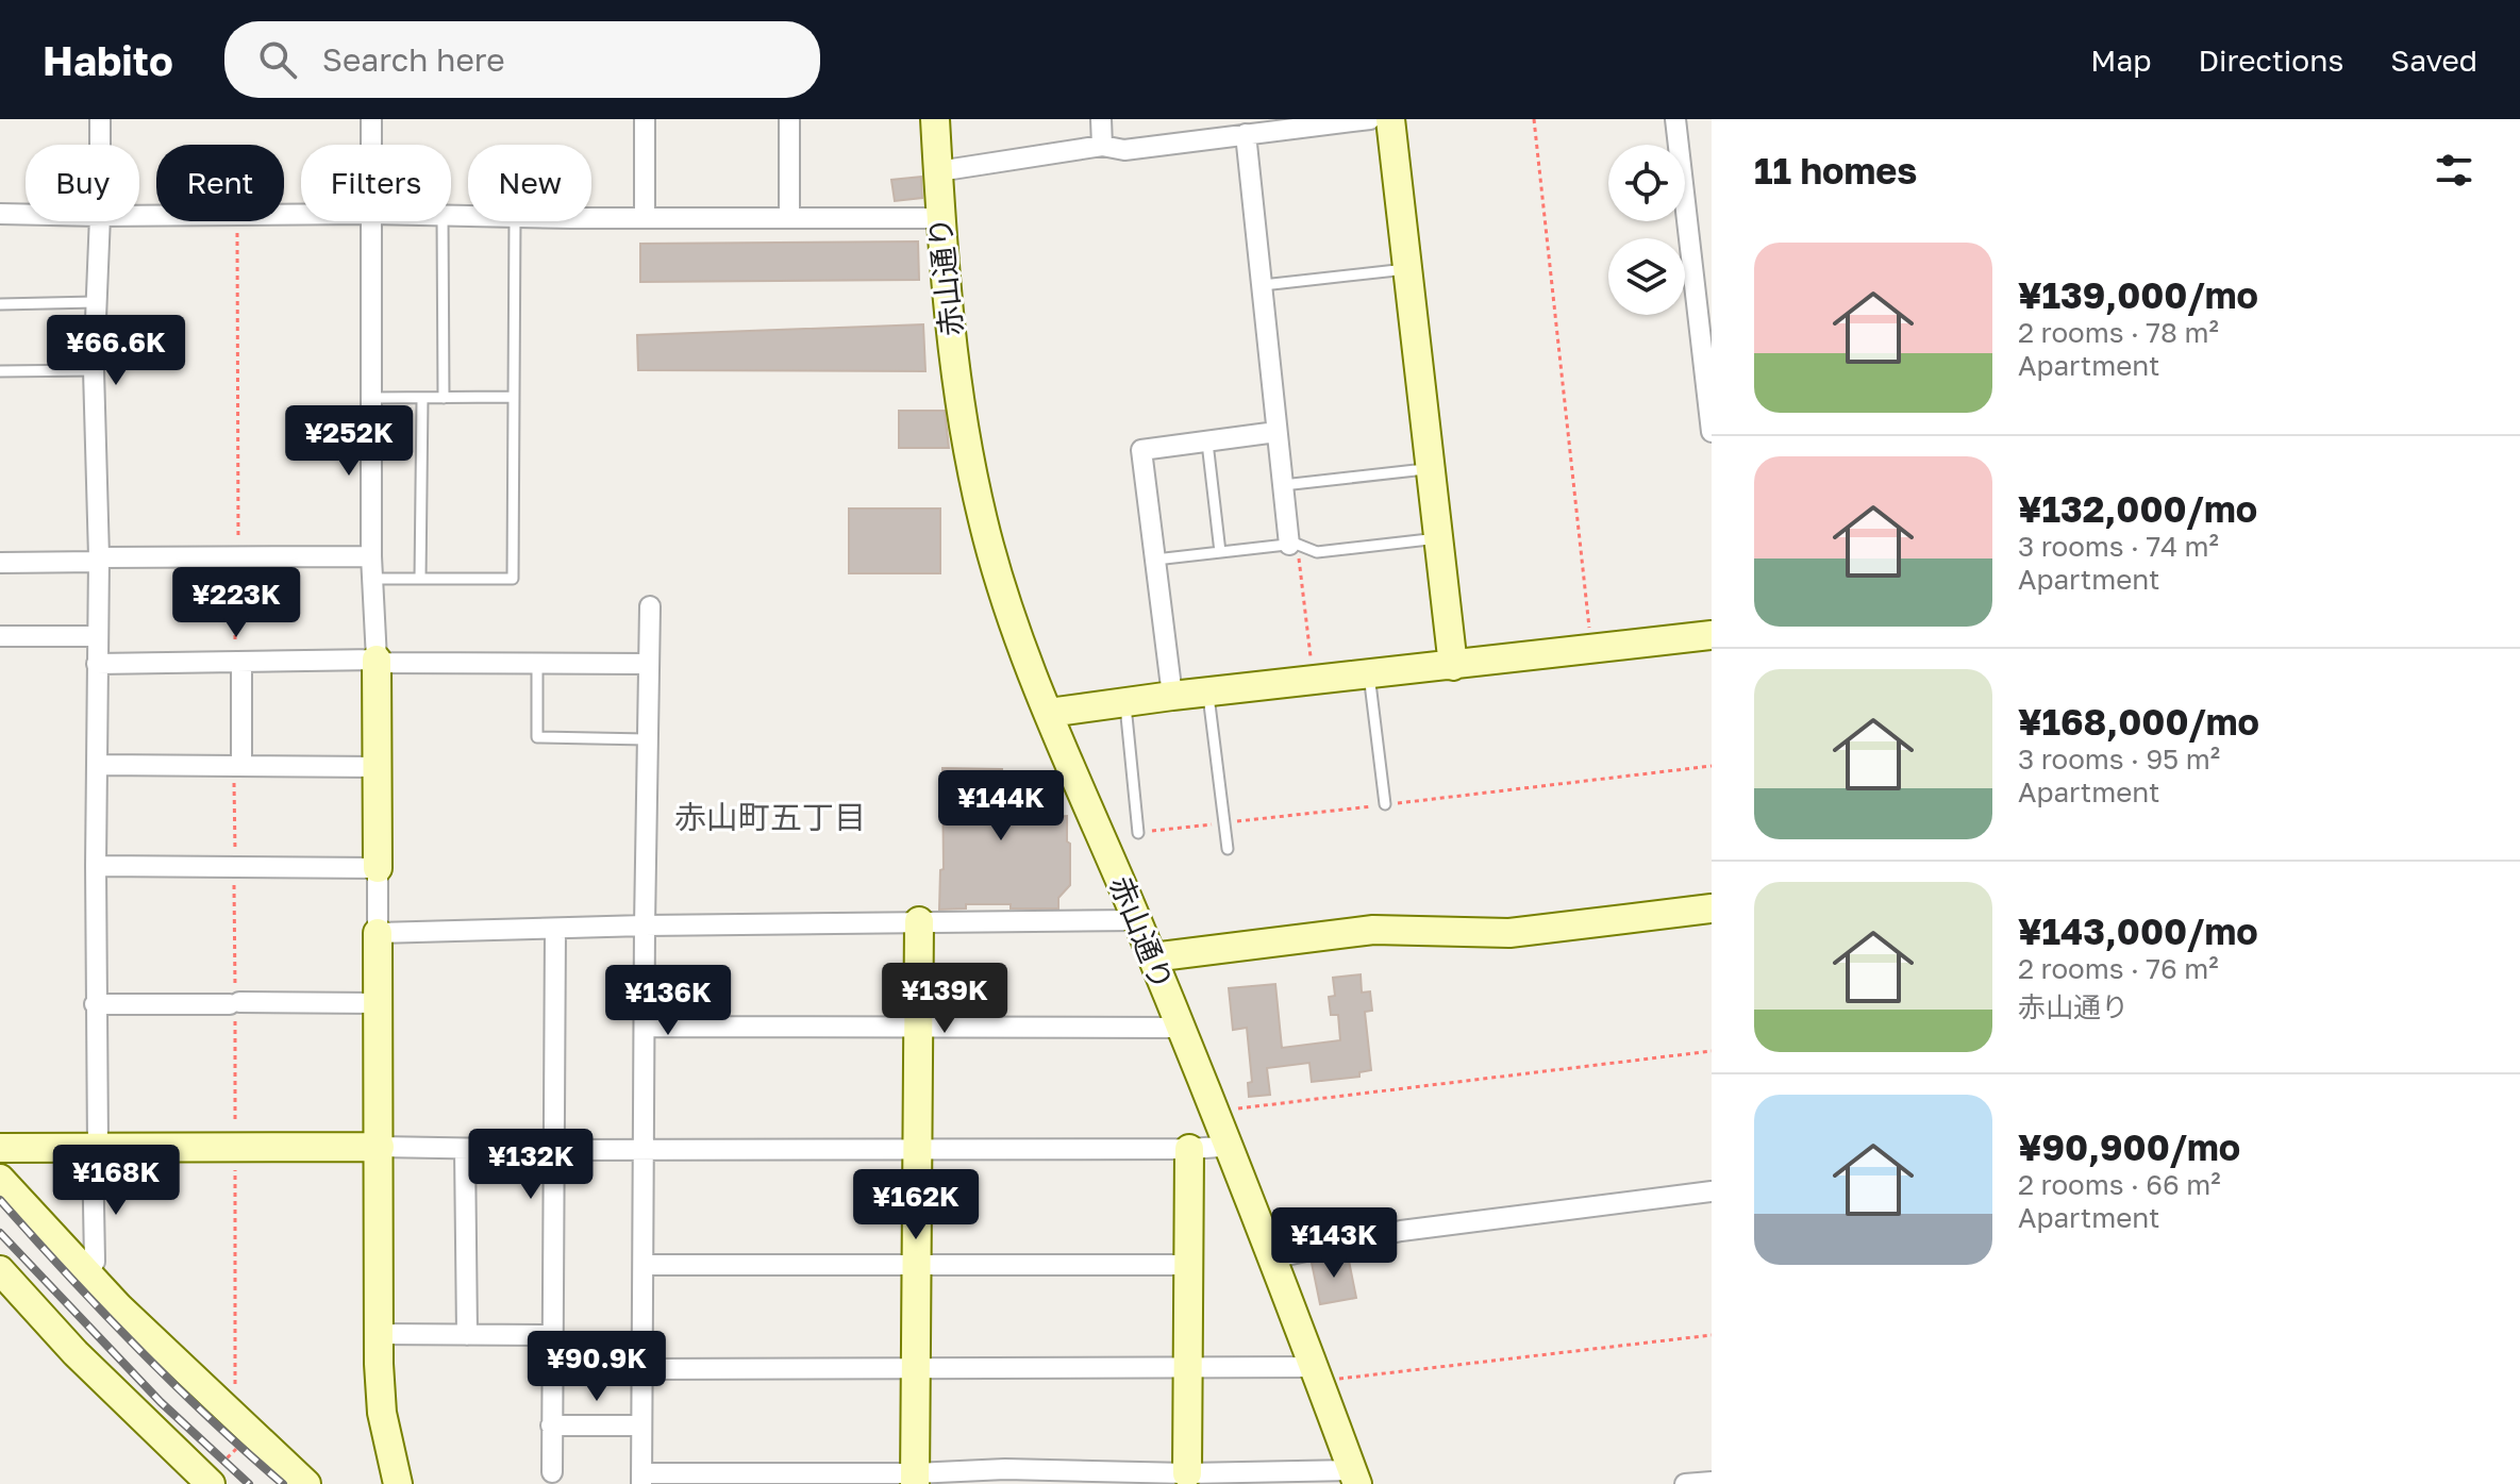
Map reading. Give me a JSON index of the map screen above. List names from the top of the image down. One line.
{"streets":{"street":["赤山通り"]},"districts":["赤山町五丁目"],"page":{"header":"Habito","search":"Search here","nav":["Map","Directions","Saved"],"heading":"11 homes","chip":["Buy","Rent","Filters","New"],"list":[{"name":"¥139,000/mo","note":"2 rooms · 78 m² · Apartment"},{"name":"¥132,000/mo","note":"3 rooms · 74 m² · Apartment"},{"name":"¥168,000/mo","note":"3 rooms · 95 m² · Apartment"},{"name":"¥143,000/mo","note":"2 rooms · 76 m² · 赤山通り"},{"name":"¥90,900/mo","note":"2 rooms · 66 m² · Apartment"}],"price":["¥66.6K","¥252K","¥223K","¥144K","¥139K","¥136K","¥132K","¥168K","¥162K","¥143K","¥90.9K"]}}
